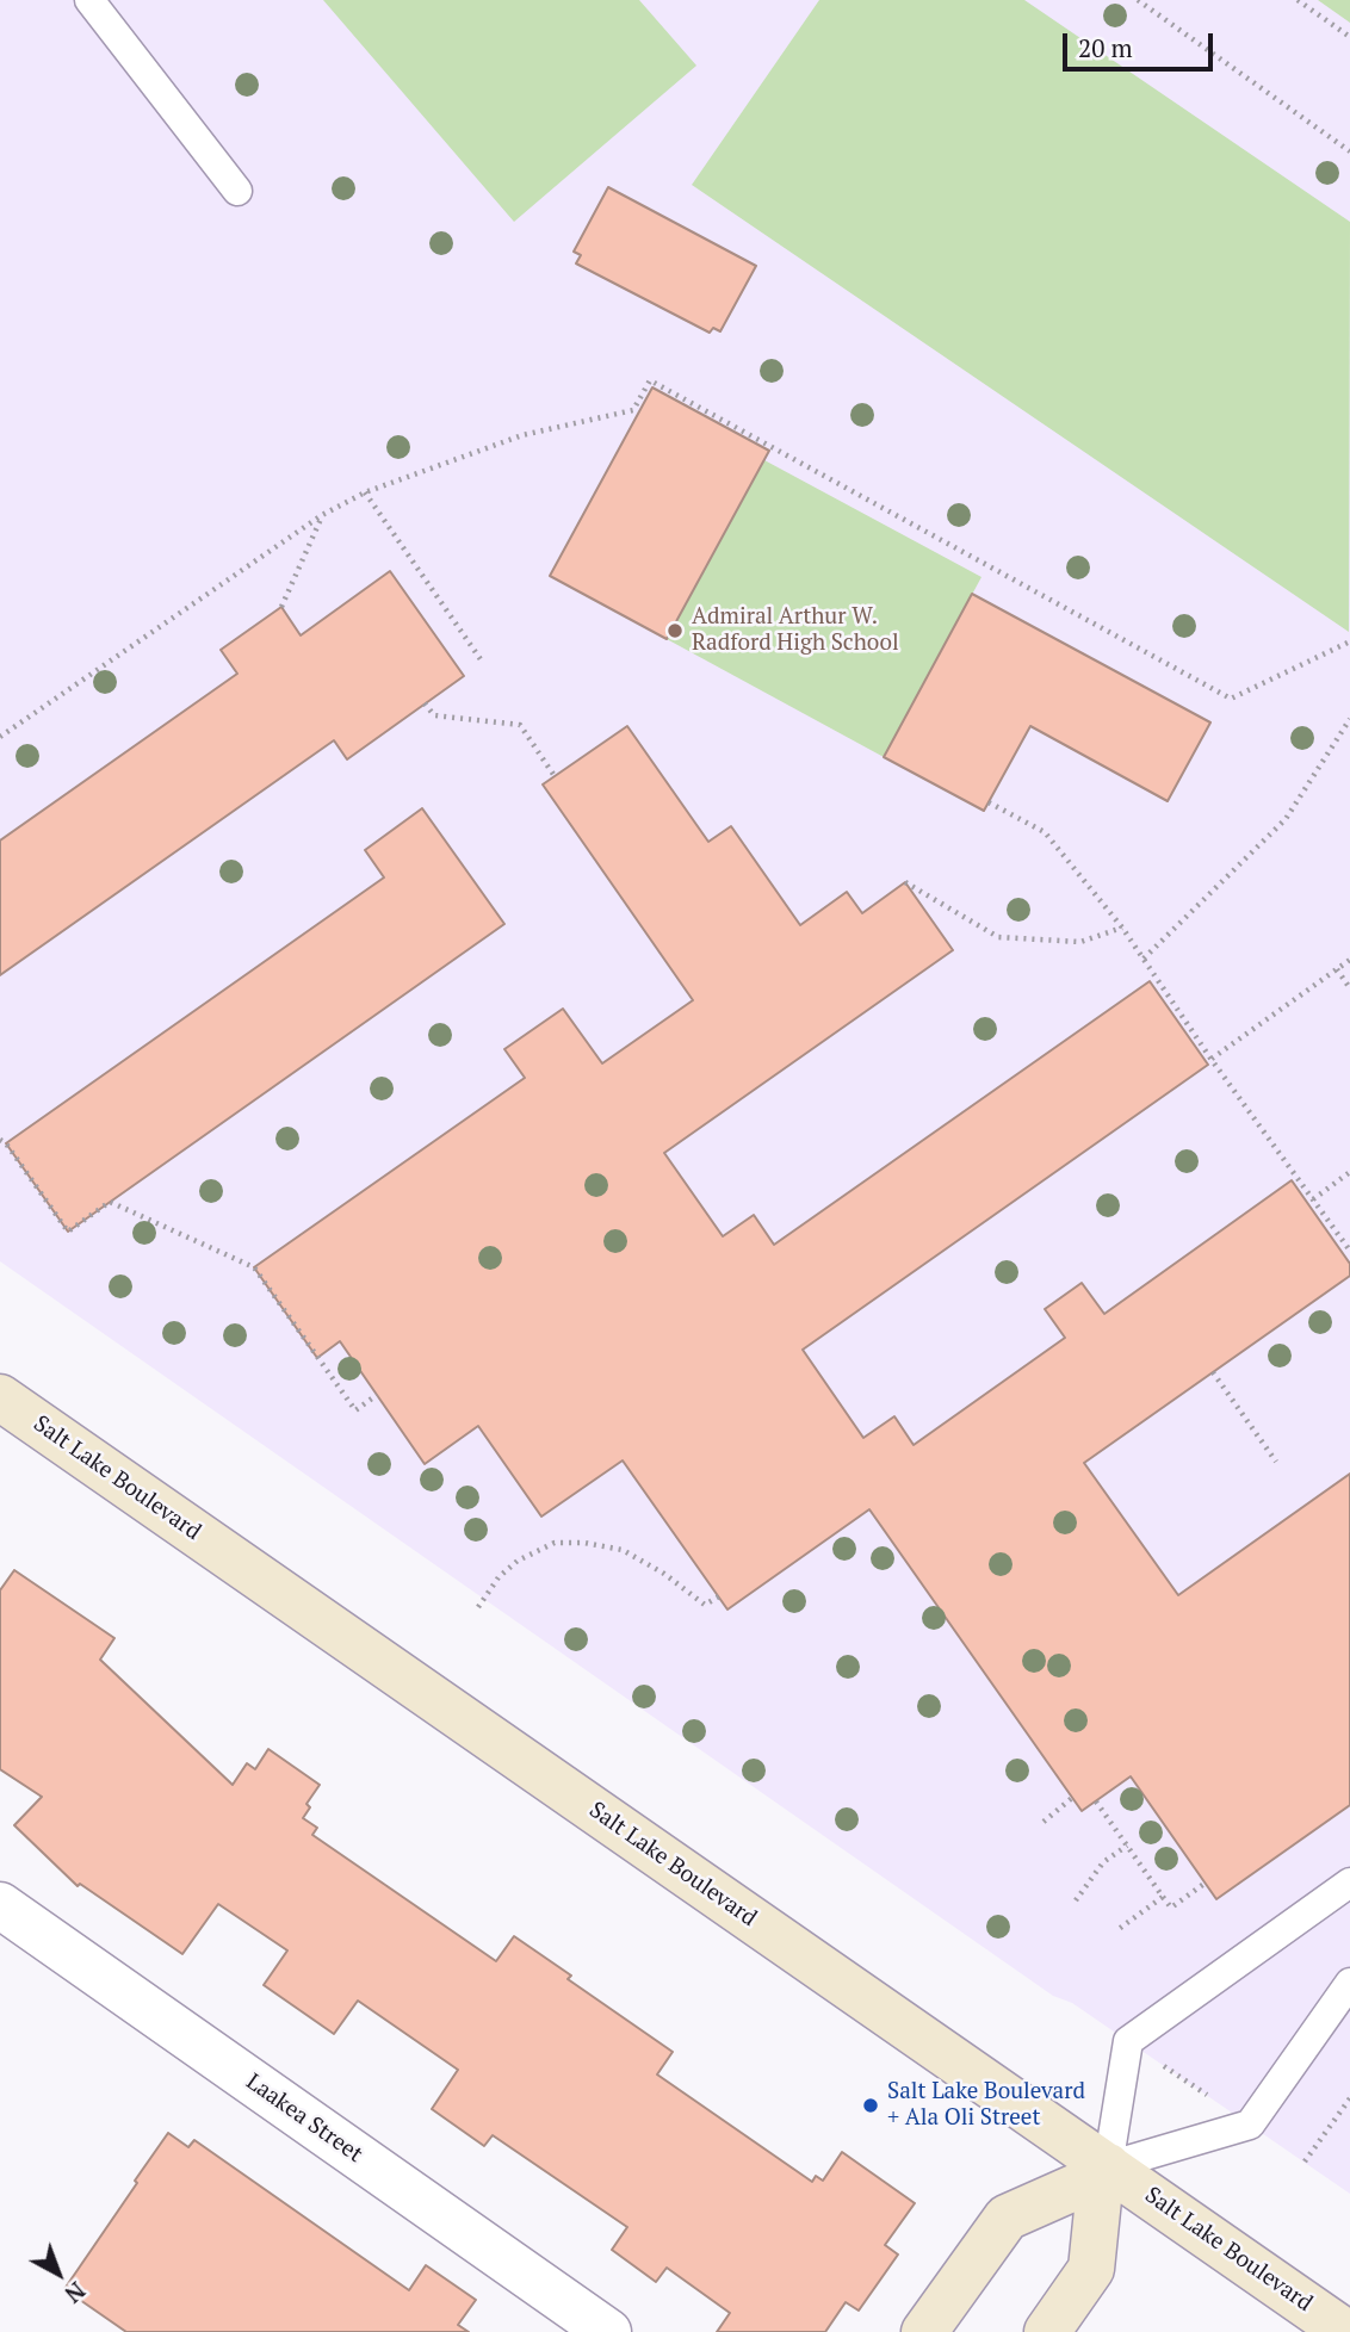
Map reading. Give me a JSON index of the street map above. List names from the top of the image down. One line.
{"streets":{"main road":["Salt Lake Boulevard"],"street":["Laakea Street"]},"places":["Admiral Arthur W. Radford High School","Salt Lake Boulevard + Ala Oli Street"],"scale_bar":"20 m","north":"bottom right"}
